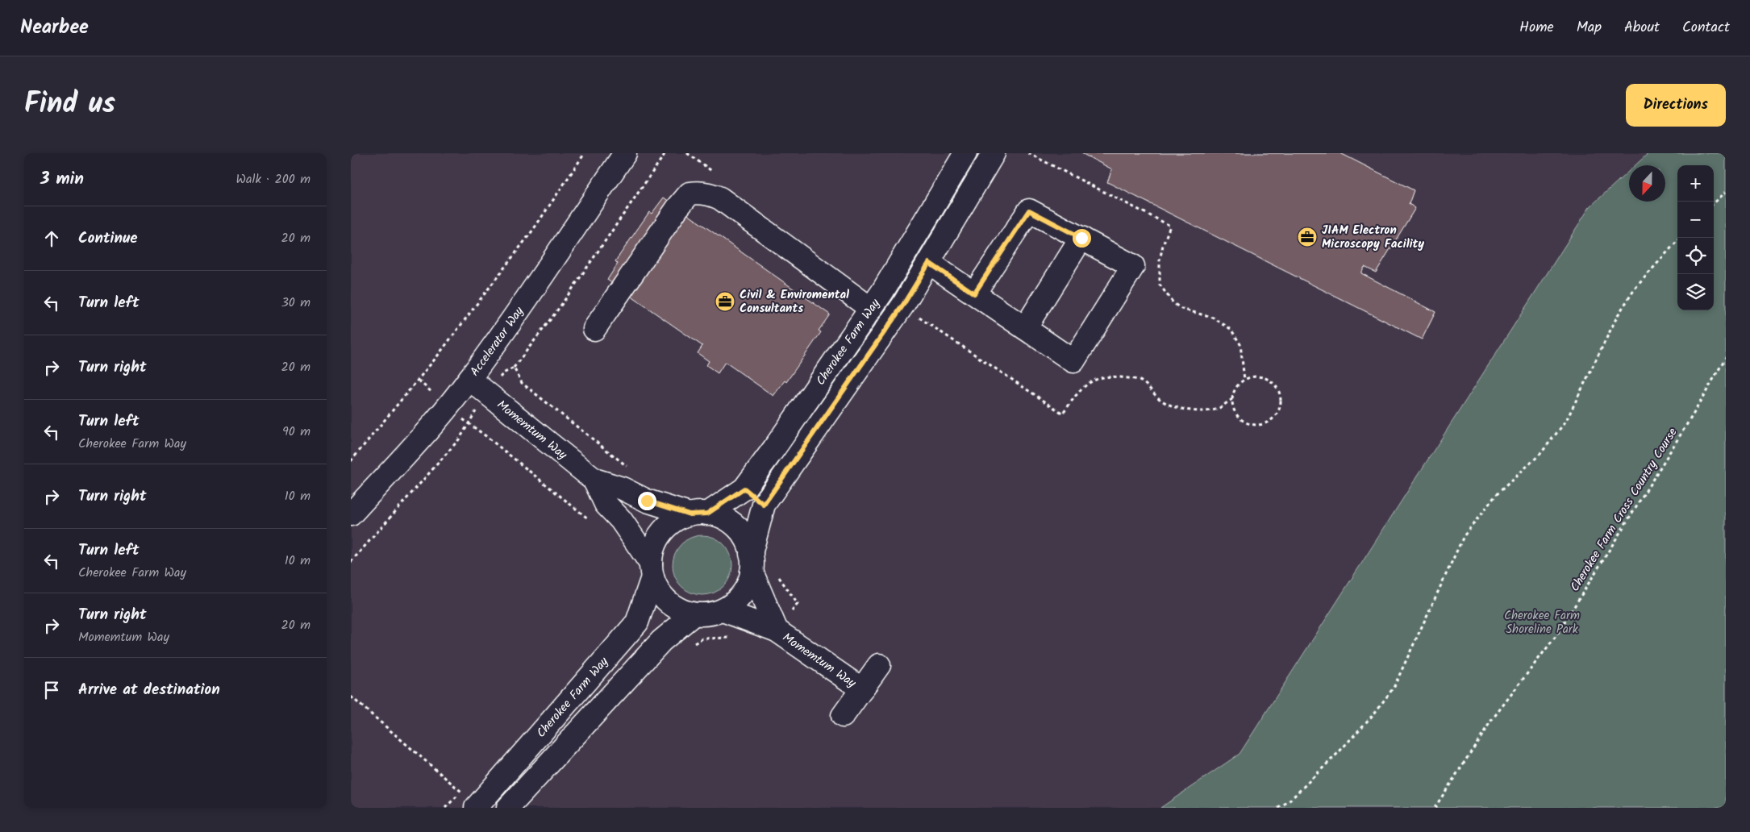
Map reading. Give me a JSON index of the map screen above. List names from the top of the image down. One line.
{"streets":{"street":["Accelerator Way","Cherokee Farm Way","Momemtum Way"],"path":["Cherokee Farm Cross Country Course"]},"crossings":[["Accelerator Way","Momemtum Way"],["Cherokee Farm Way","Momemtum Way"]],"parks":["Cherokee Farm Shoreline Park"],"places":{"office":["JIAM Electron Microscopy Facility","Civil & Enviromental Consultants"]},"north":"bottom","page":{"header":"Nearbee","nav":["Home","Map","About","Contact"],"title":"Find us","buttons":"Directions","heading":["3 min","Walk · 200 m"],"map_buttons":["+","−"],"list":[["Continue","20 m"],["Turn left","30 m"],["Turn right","20 m"],["Turn left","Cherokee Farm Way","90 m"],["Turn right","10 m"],["Turn left","Cherokee Farm Way","10 m"],["Turn right","Momemtum Way","20 m"],"Arrive at destination"]}}
